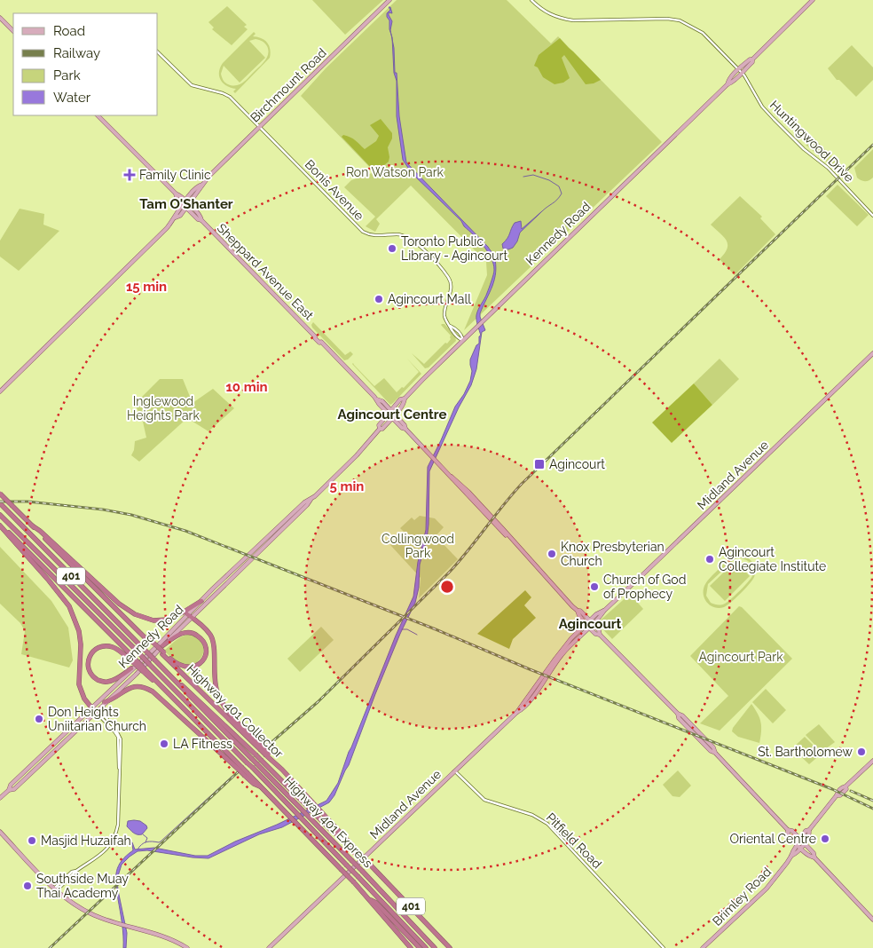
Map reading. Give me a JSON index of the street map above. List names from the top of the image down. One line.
{"streets":{"highway":["401","Highway 401 Collector","Highway 401 Express"],"main road":["Birchmount Road","Kennedy Road","Sheppard Avenue East","Midland Avenue","Brimley Road"],"street":["Huntingwood Drive","Bonis Avenue","Pitfield Road"]},"crossings":[["Birchmount Road","Bonis Avenue"],["Birchmount Road","Sheppard Avenue East"],["Huntingwood Drive","Kennedy Road"],["Bonis Avenue","Kennedy Road"],["Kennedy Road","Sheppard Avenue East"],["Sheppard Avenue East","Midland Avenue"],["Sheppard Avenue East","Brimley Road"],["Midland Avenue","Pitfield Road"]],"districts":["Tam O'Shanter","Agincourt Centre","Agincourt"],"parks":["Ron Watson Park","Inglewood Heights Park","Collingwood Park","Agincourt Park"],"places":{"health":["Family Clinic"],"other":["Toronto Public Library - Agincourt","Agincourt Mall","Knox Presbyterian Church","Agincourt Collegiate Institute","Church of God of Prophecy","Don Heights Uniitarian Church","LA Fitness","St. Bartholomew","Oriental Centre","Masjid Huzaifah","Southside Muay Thai Academy"],"transit":["Agincourt"]},"legend":["Road","Railway","Park","Water"],"rings":["15 min","10 min","5 min"]}
